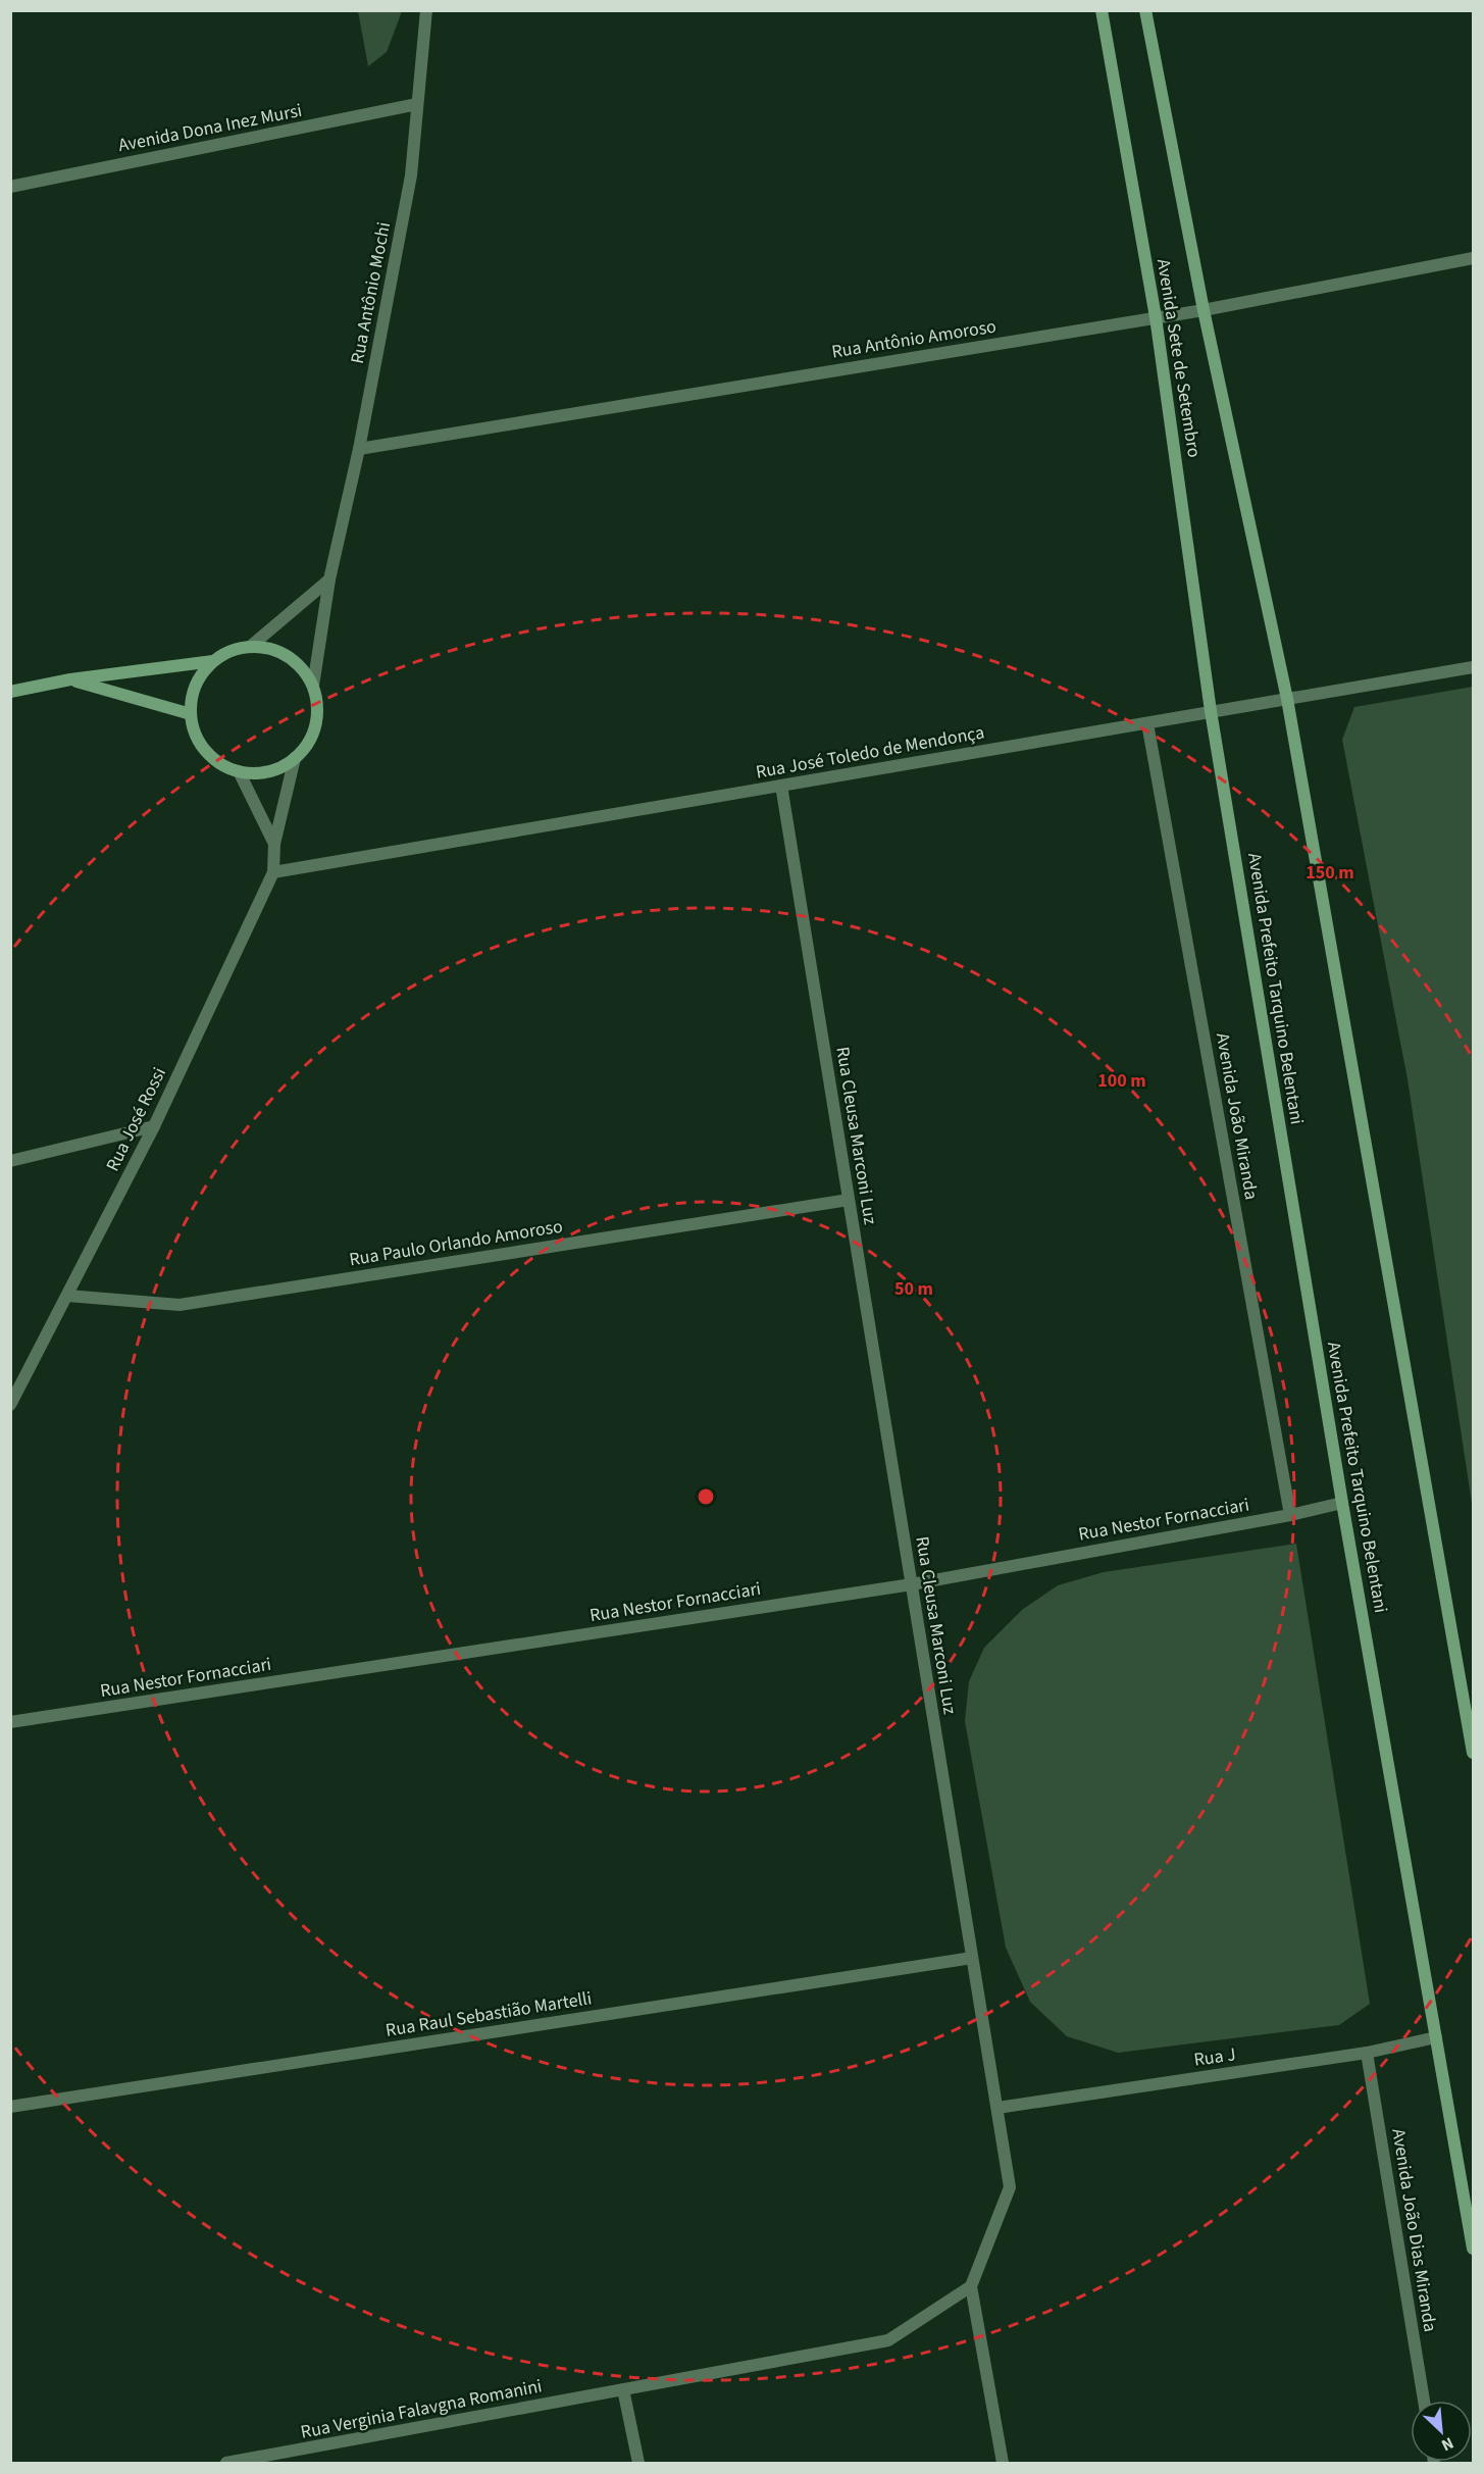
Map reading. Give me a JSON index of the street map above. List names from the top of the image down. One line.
{"streets":{"main road":["Avenida Sete de Setembro","Avenida Prefeito Tarquino Belentani"],"street":["Avenida Dona Inez Mursi","Rua Antônio Mochi","Rua Antônio Amoroso","Rua José Toledo de Mendonça","Avenida João Miranda","Rua José Rossi","Rua Cleusa Marconi Luz","Rua Paulo Orlando Amoroso","Rua Nestor Fornacciari","Rua Raul Sebastião Martelli","Rua J","Avenida João Dias Miranda","Rua Verginia Falavgna Romanini"]},"crossings":[["Avenida Dona Inez Mursi","Rua Antônio Mochi"],["Rua Antônio Mochi","Rua Antônio Amoroso"],["Rua Antônio Mochi","Rua José Rossi"],["Rua Antônio Amoroso","Avenida Sete de Setembro"],["Avenida Sete de Setembro","Rua José Toledo de Mendonça"],["Avenida Sete de Setembro","Avenida Prefeito Tarquino Belentani"],["Rua José Toledo de Mendonça","Avenida Prefeito Tarquino Belentani"],["Rua José Toledo de Mendonça","Avenida João Miranda"],["Rua José Toledo de Mendonça","Rua José Rossi"],["Rua José Toledo de Mendonça","Rua Cleusa Marconi Luz"],["Avenida Prefeito Tarquino Belentani","Rua Nestor Fornacciari"],["Avenida Prefeito Tarquino Belentani","Rua J"],["Avenida João Miranda","Rua Nestor Fornacciari"],["Rua José Rossi","Rua Paulo Orlando Amoroso"],["Rua Cleusa Marconi Luz","Rua Paulo Orlando Amoroso"],["Rua Cleusa Marconi Luz","Rua Nestor Fornacciari"],["Rua Cleusa Marconi Luz","Rua Raul Sebastião Martelli"],["Rua Cleusa Marconi Luz","Rua J"],["Rua Cleusa Marconi Luz","Rua Verginia Falavgna Romanini"],["Rua J","Avenida João Dias Miranda"]],"north":"bottom right","rings":["150 m","100 m","50 m"]}
